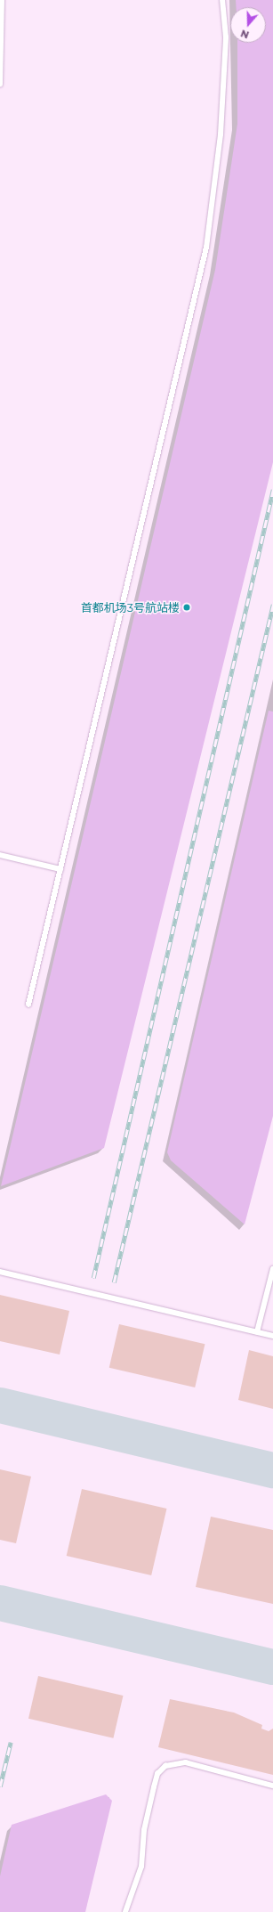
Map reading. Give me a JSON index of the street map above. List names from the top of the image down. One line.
{"places":["首都机场3号航站楼"],"north":"bottom"}
